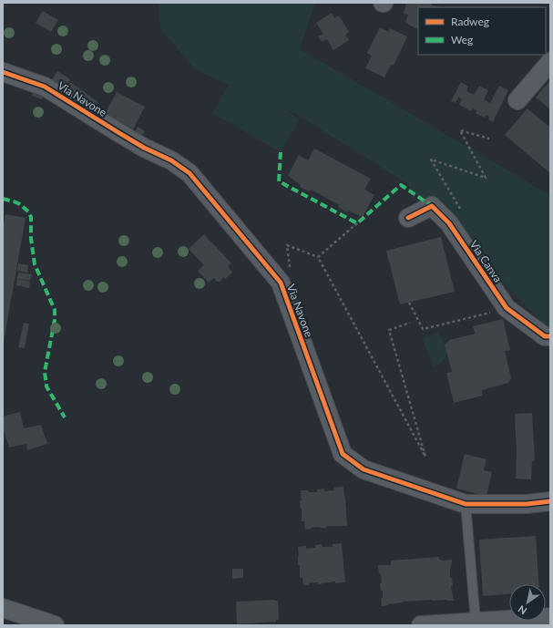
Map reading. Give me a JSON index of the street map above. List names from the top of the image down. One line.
{"streets":{"street":["Via Navone","Via Canva"]},"legend":["Radweg","Weg"],"north":"bottom left"}
